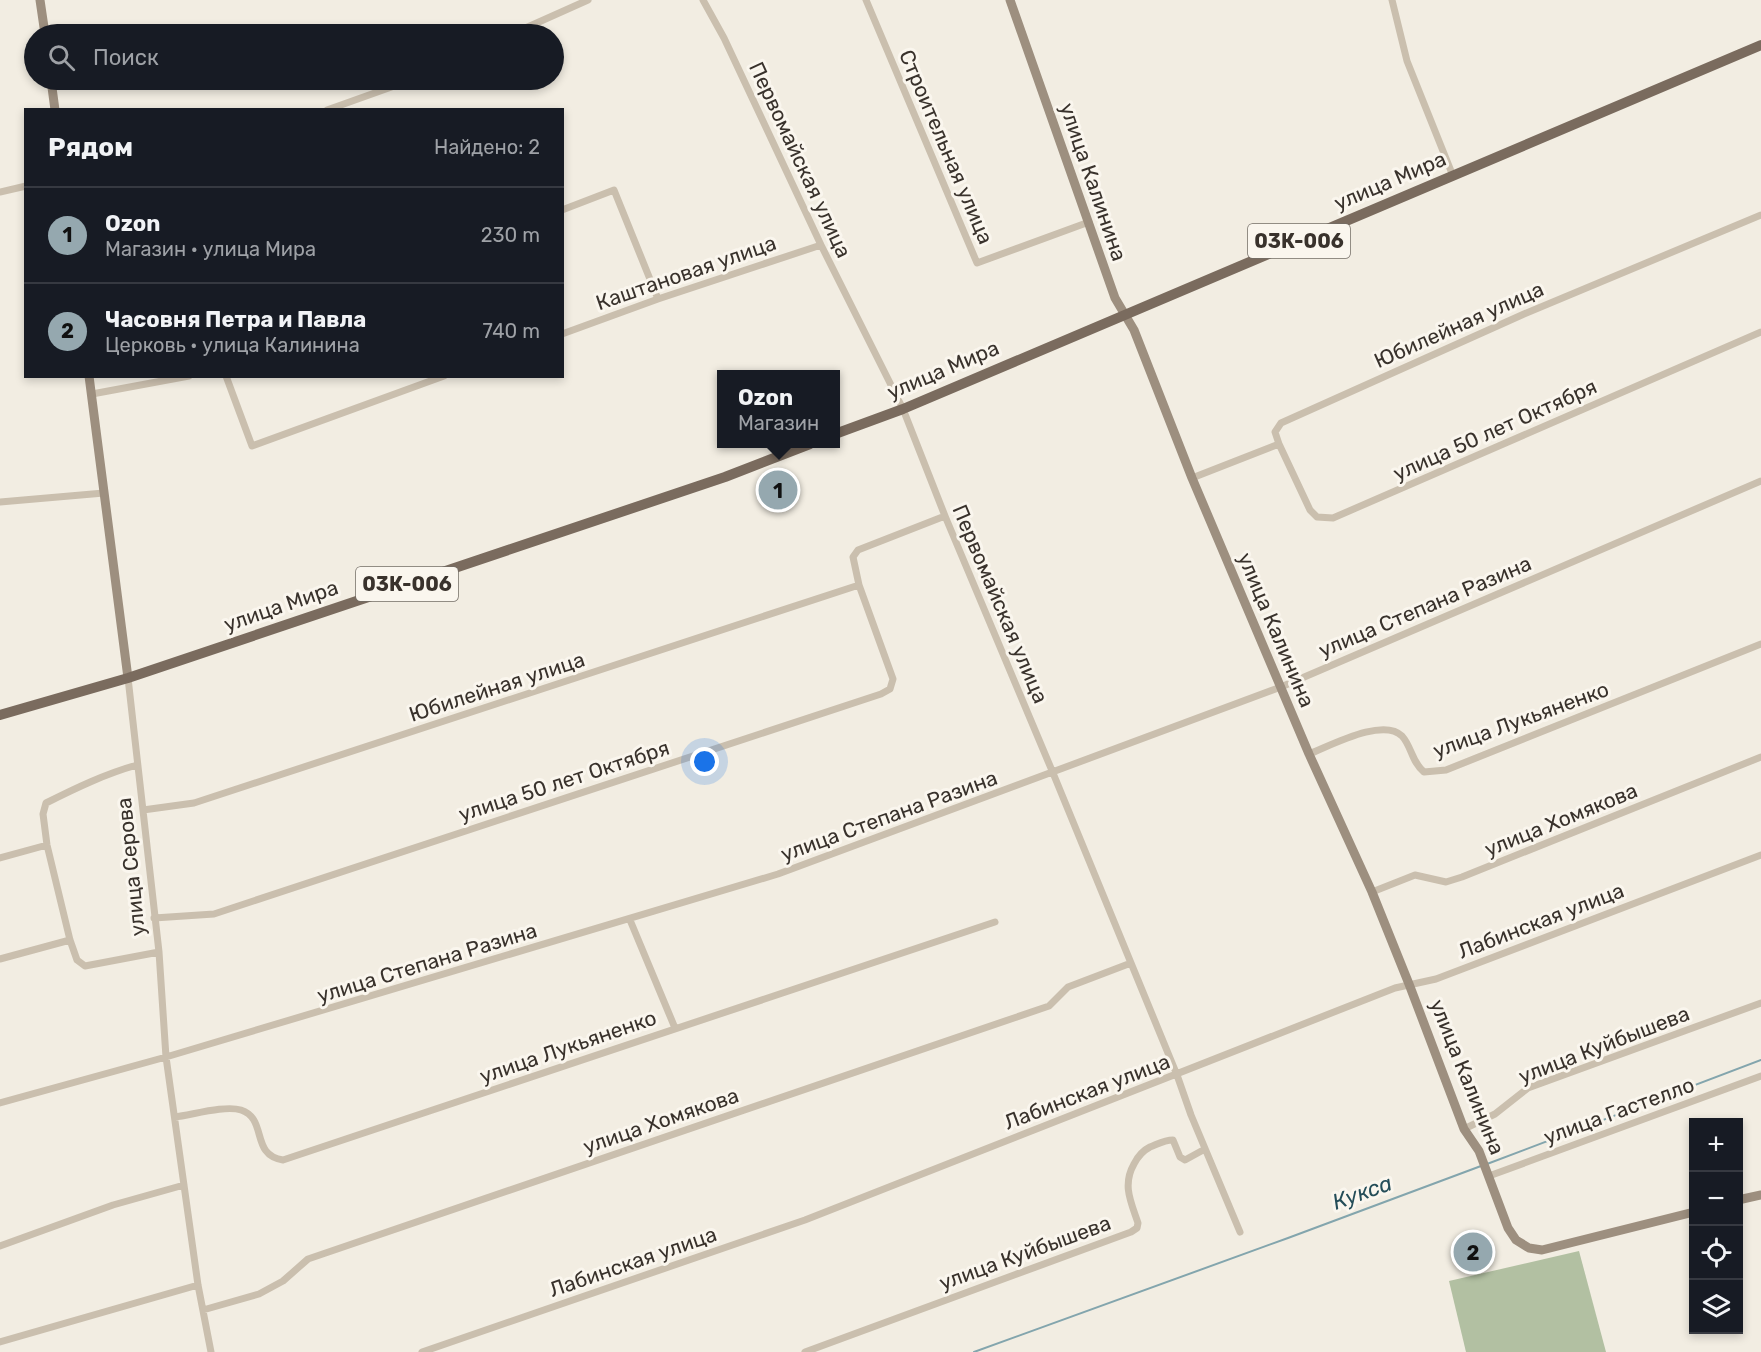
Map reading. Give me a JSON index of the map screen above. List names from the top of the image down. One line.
{"streets":{"main road":["улица Мира","03К-006"],"street":["Строительная улица","Первомайская улица","улица Калинина","Каштановая улица","Юбилейная улица","улица 50 лет Октября","улица Степана Разина","улица Лукьяненко","улица Хомякова","улица Серова","Лабинская улица","улица Куйбышева","улица Гастелло"]},"crossings":[["Строительная улица","улица Калинина"],["Первомайская улица","улица Мира"],["Первомайская улица","Каштановая улица"],["Первомайская улица","улица 50 лет Октября"],["Первомайская улица","улица Степана Разина"],["Первомайская улица","улица Хомякова"],["Первомайская улица","Лабинская улица"],["Первомайская улица","улица Куйбышева"],["улица Мира","улица Калинина"],["улица Мира","улица Серова"],["улица Калинина","улица Степана Разина"],["улица Калинина","улица Лукьяненко"],["улица Калинина","улица Хомякова"],["улица Калинина","Лабинская улица"],["улица Калинина","улица Куйбышева"],["улица Калинина","улица Гастелло"],["Юбилейная улица","улица 50 лет Октября"],["Юбилейная улица","улица Серова"],["улица 50 лет Октября","улица Серова"],["улица Степана Разина","улица Серова"],["улица Лукьяненко","улица Серова"],["улица Хомякова","улица Серова"]],"water":["Кукса"],"page":{"search":"Поиск","heading":["Рядом","Найдено: 2"],"list":[{"mark":"1","name":"Ozon","note":"Магазин · улица Мира","value":"230 m"},{"mark":"2","name":"Часовня Петра и Павла","note":"Церковь · улица Калинина","value":"740 m"}],"popup":["Ozon","Магазин"],"pins":["1","2"],"map_buttons":["+","−"]}}
